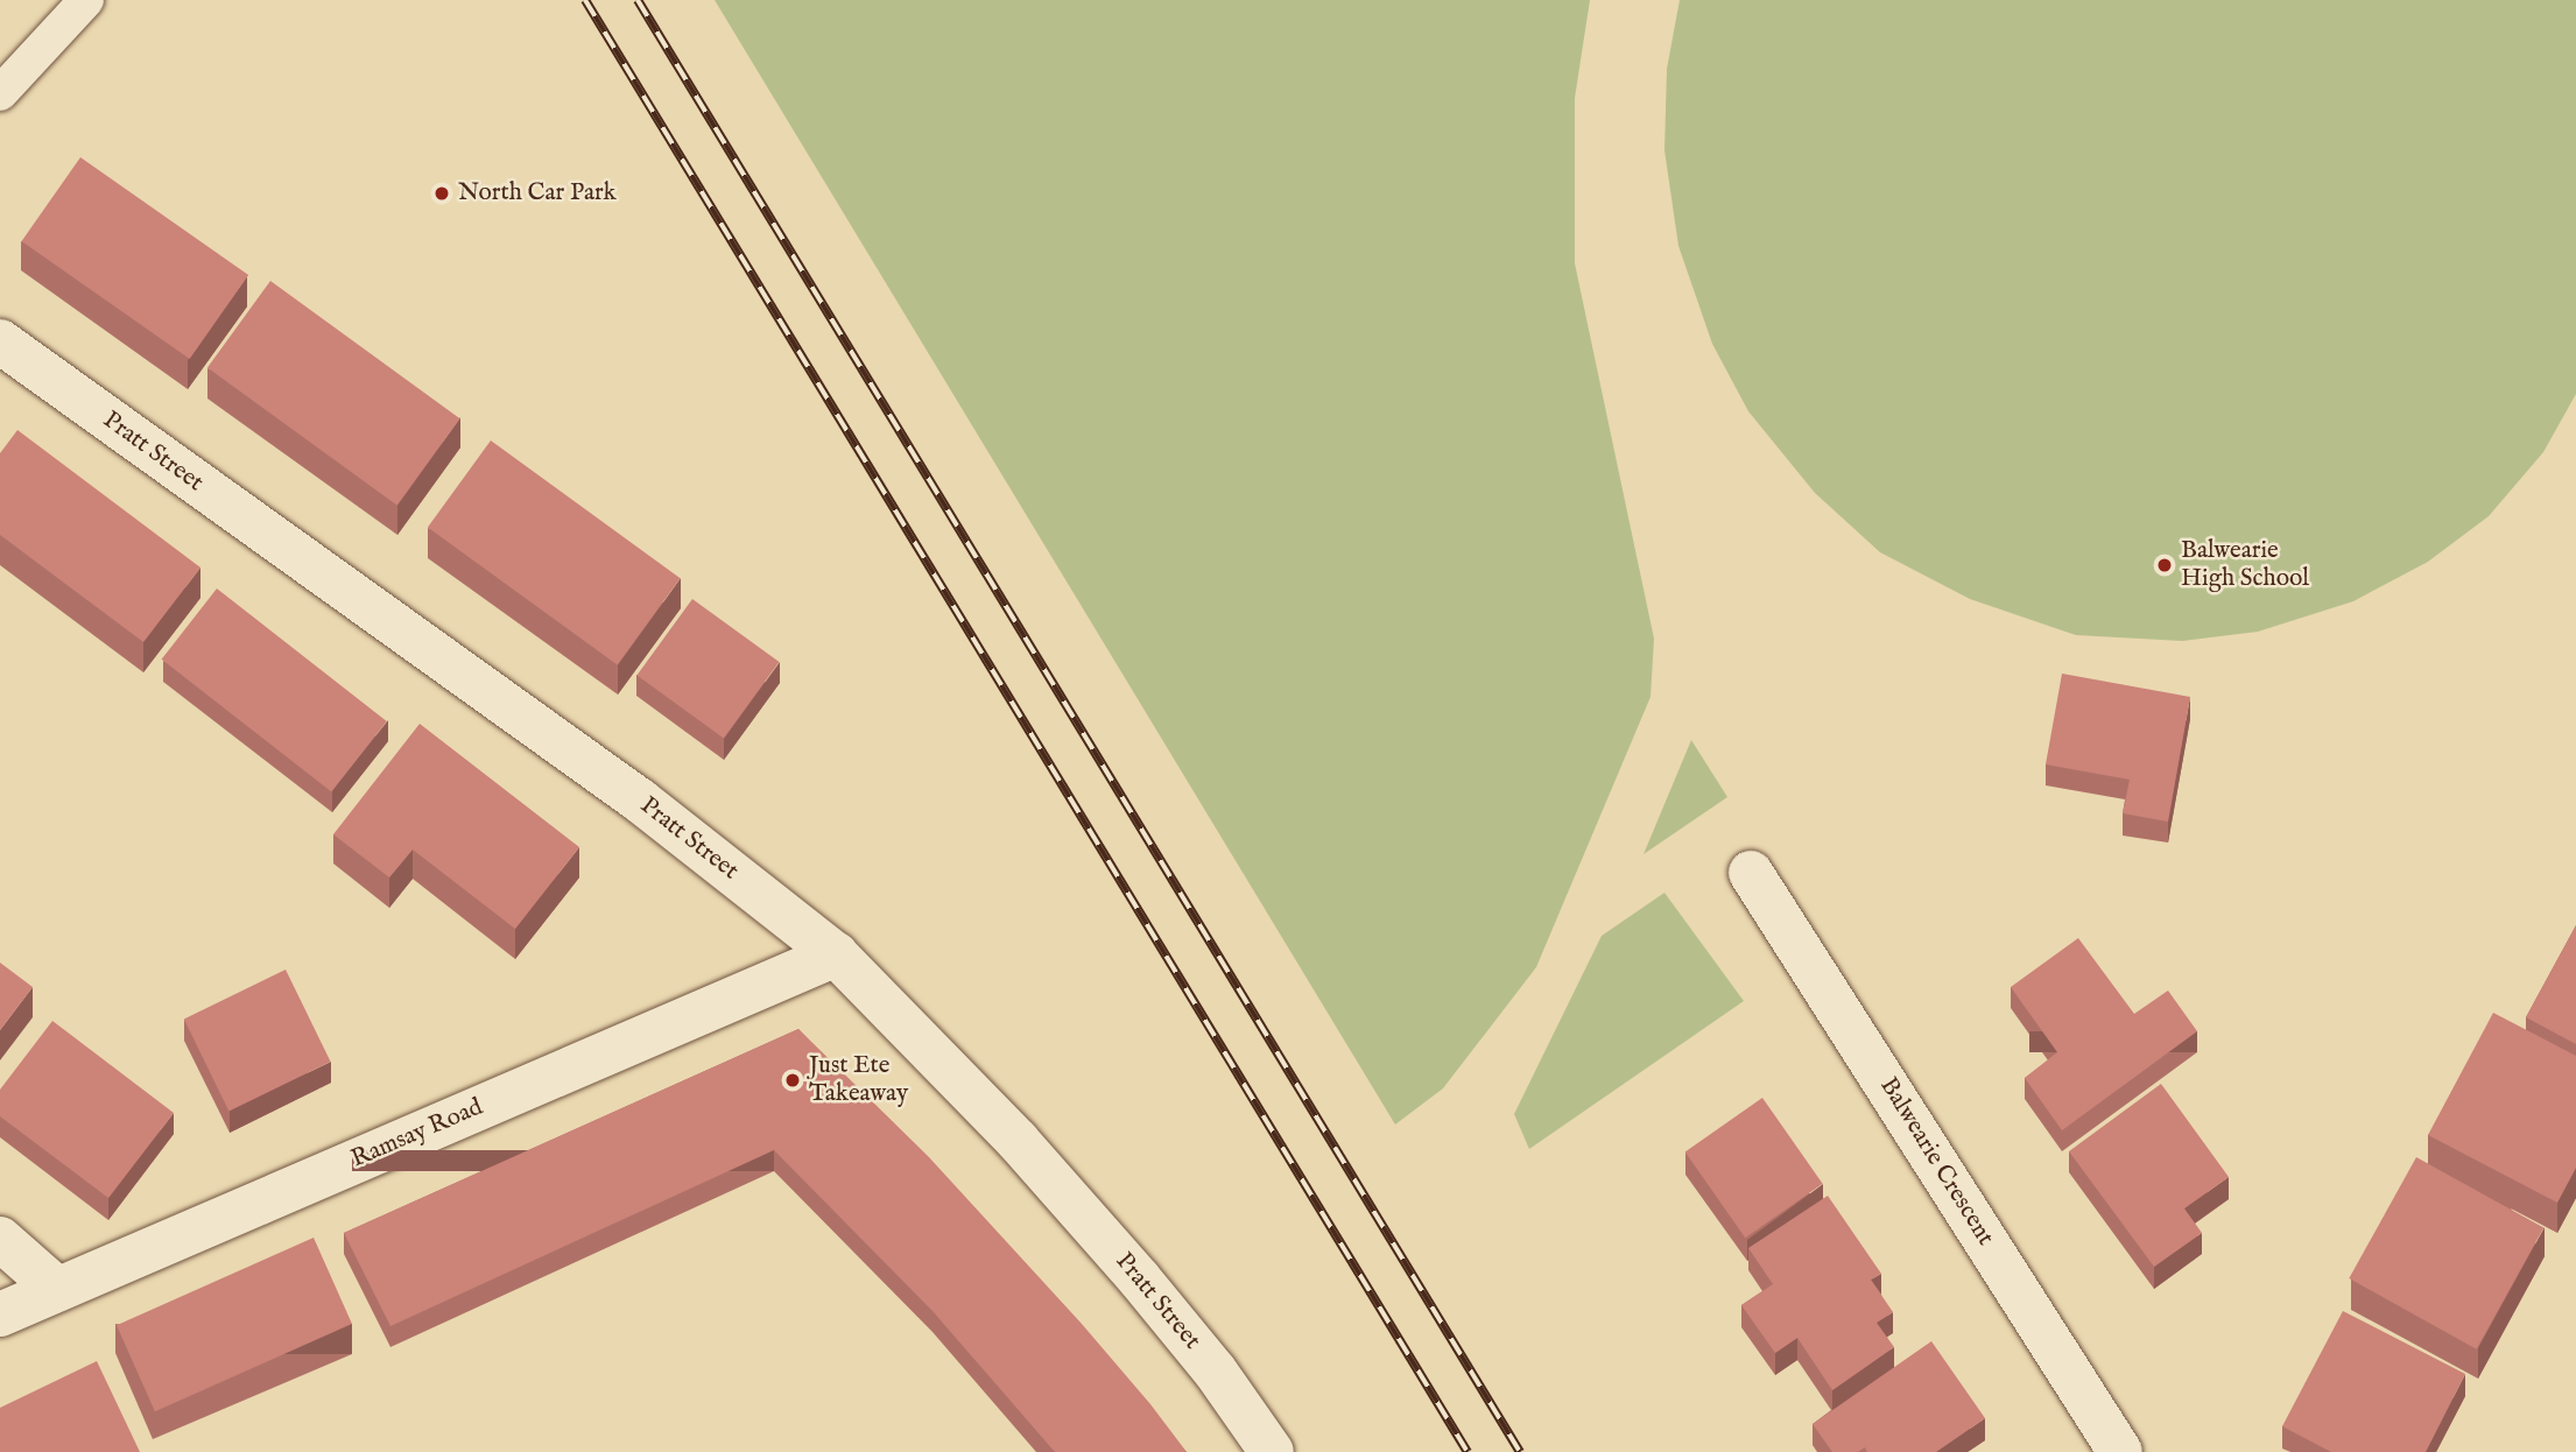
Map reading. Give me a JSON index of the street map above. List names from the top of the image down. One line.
{"streets":{"main road":["Pratt Street","Ramsay Road","Balwearie Crescent"]},"crossings":[["Pratt Street","Ramsay Road"]],"places":["North Car Park","Balwearie High School","Just Ete Takeaway"]}
